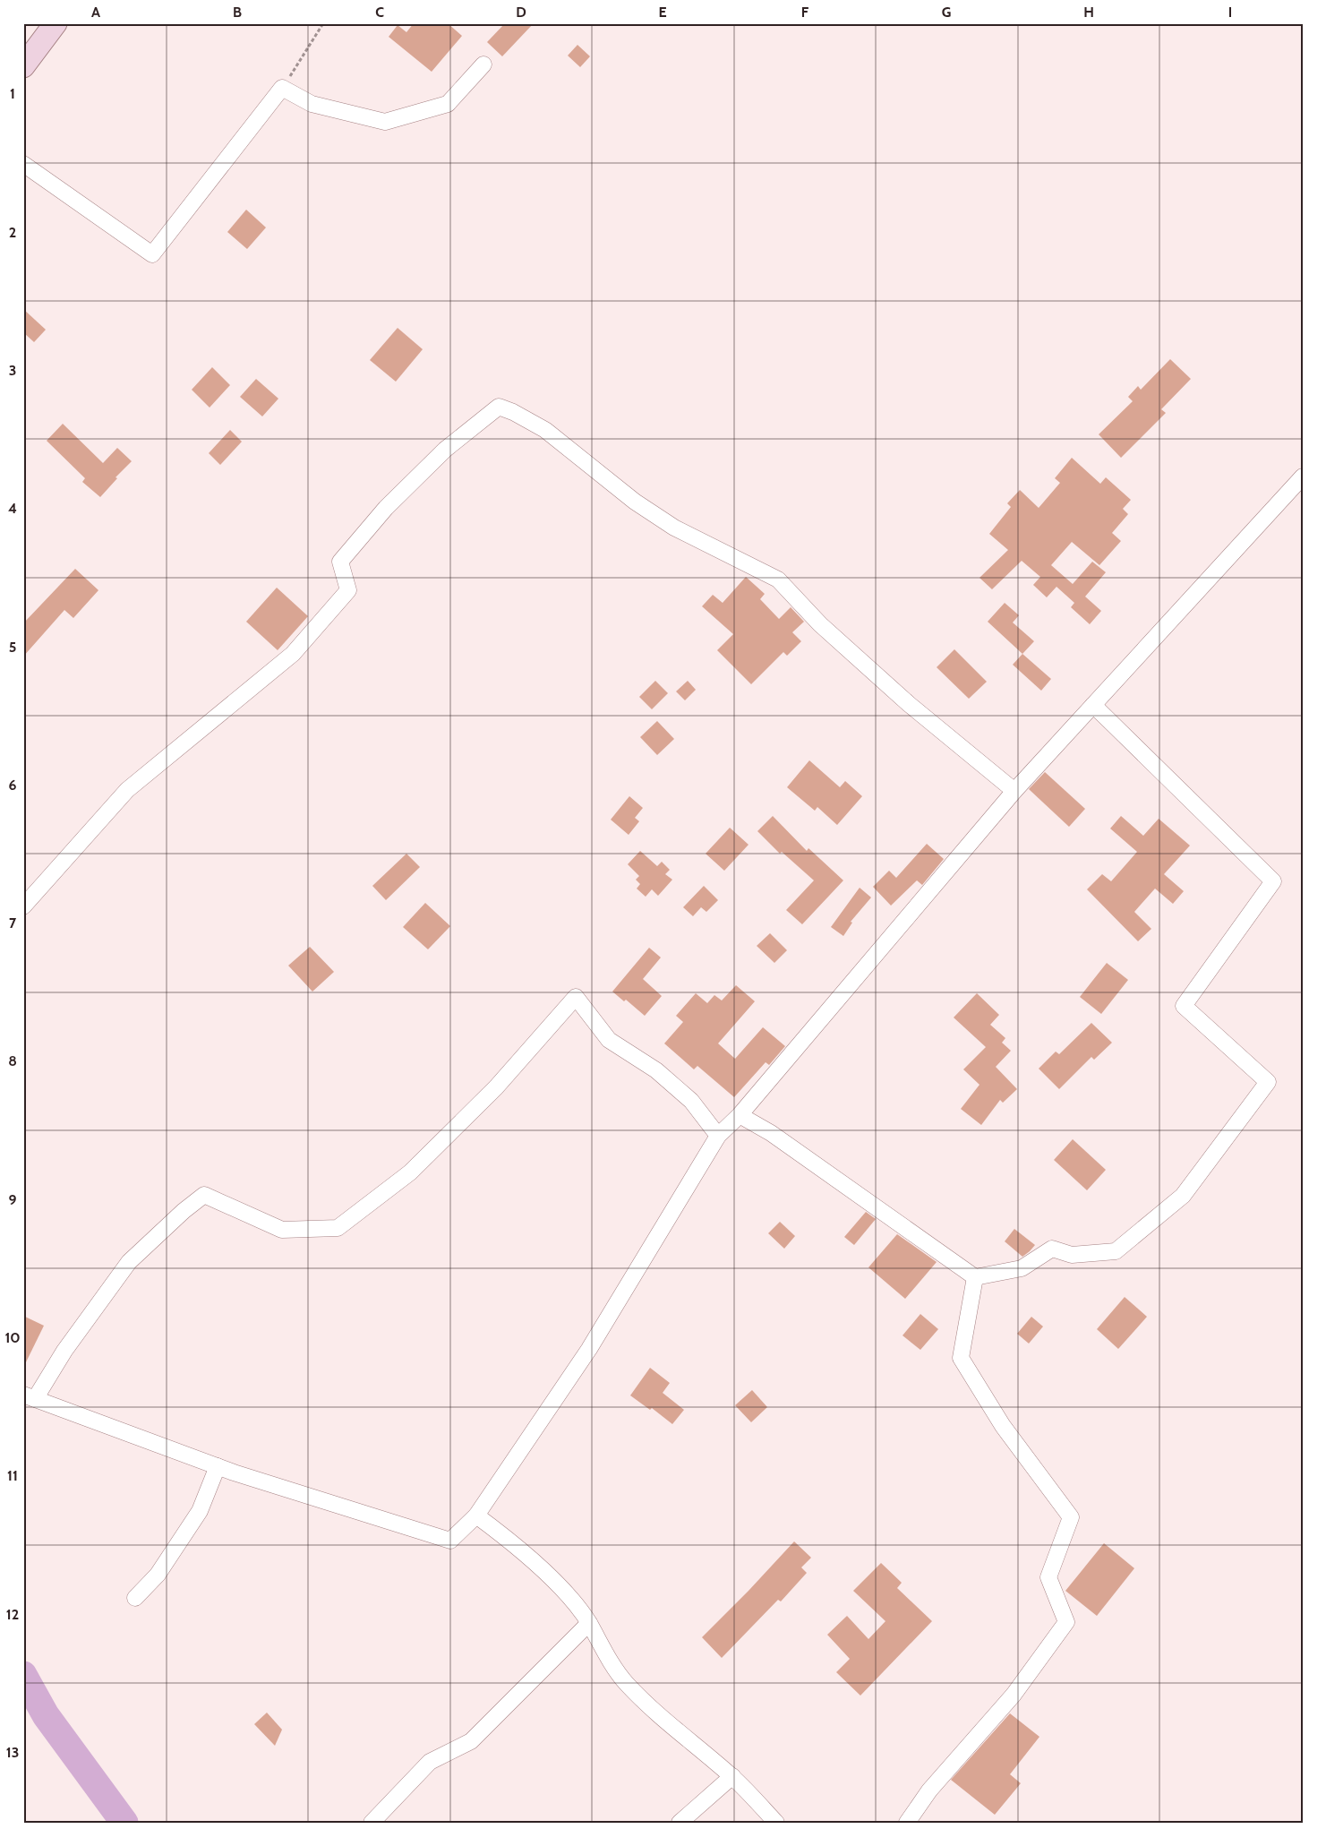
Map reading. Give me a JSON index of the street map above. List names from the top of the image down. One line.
{"grid":{"columns":["A","B","C","D","E","F","G","H","I"],"rows":["1","2","3","4","5","6","7","8","9","10","11","12","13"]}}
